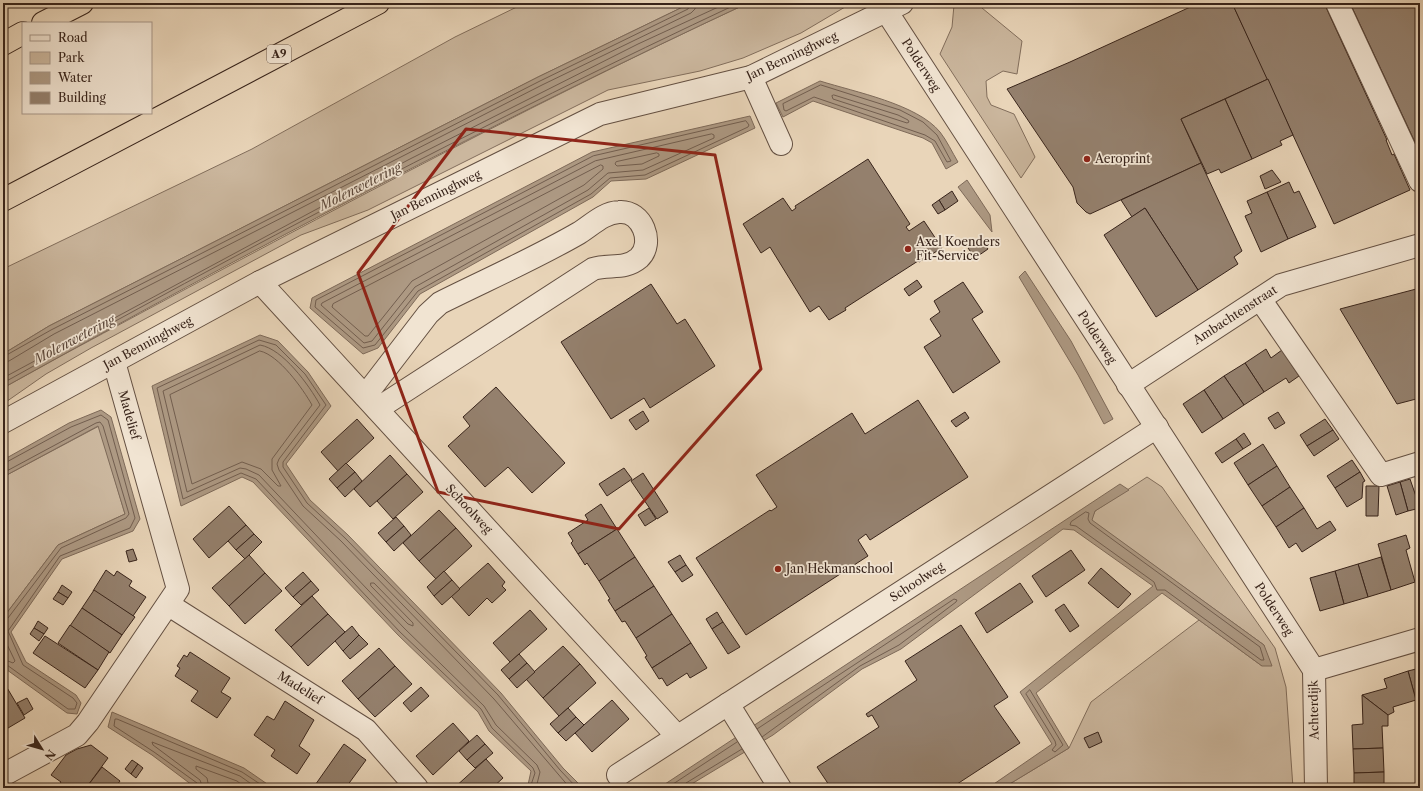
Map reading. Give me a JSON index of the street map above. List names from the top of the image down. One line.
{"streets":{"highway":["A9"],"street":["Jan Benninghweg","Polderweg","Ambachtenstraat","Madelief","Schoolweg","Achterdijk"]},"crossings":[["Jan Benninghweg","Polderweg"],["Jan Benninghweg","Madelief"],["Jan Benninghweg","Schoolweg"],["Polderweg","Ambachtenstraat"],["Polderweg","Schoolweg"],["Polderweg","Achterdijk"]],"water":["Molenwetering"],"places":["Aeroprint","Axel Koenders Fit-Service","Jan Hekmanschool"],"legend":["Road","Park","Water","Building"],"north":"bottom right"}
